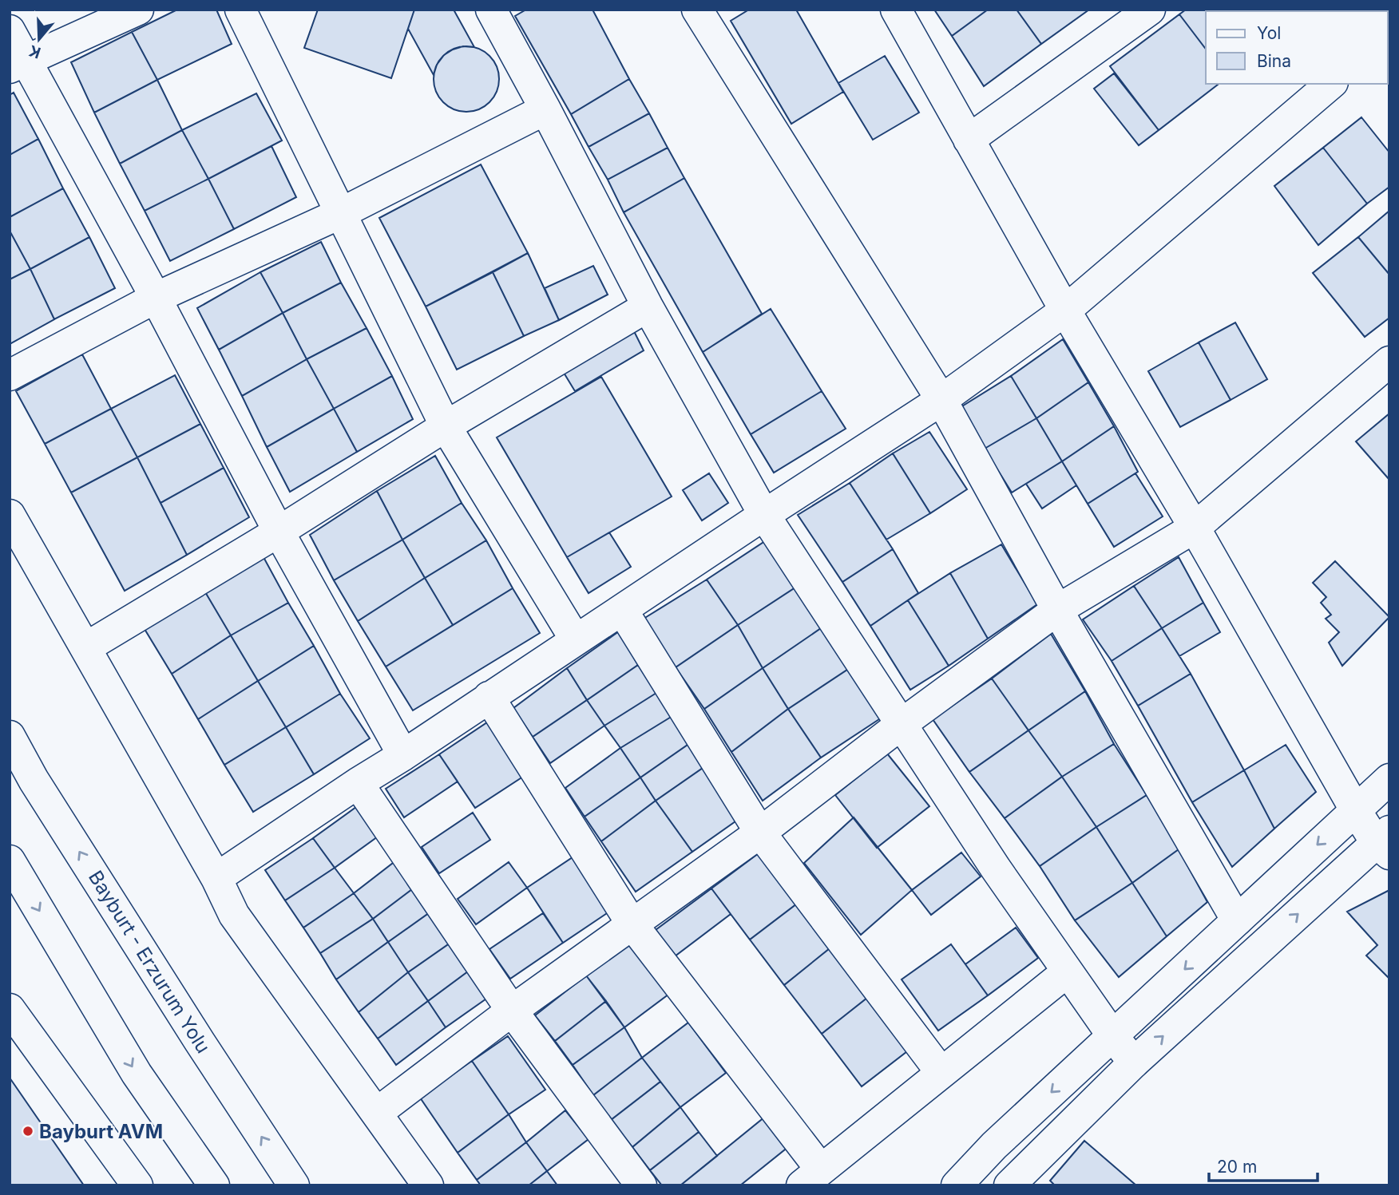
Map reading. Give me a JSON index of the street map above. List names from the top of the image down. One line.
{"streets":{"main road":["Bayburt - Erzurum Yolu"]},"places":["Bayburt AVM"],"legend":["Yol","Bina"],"scale_bar":"20 m","north":"bottom"}
